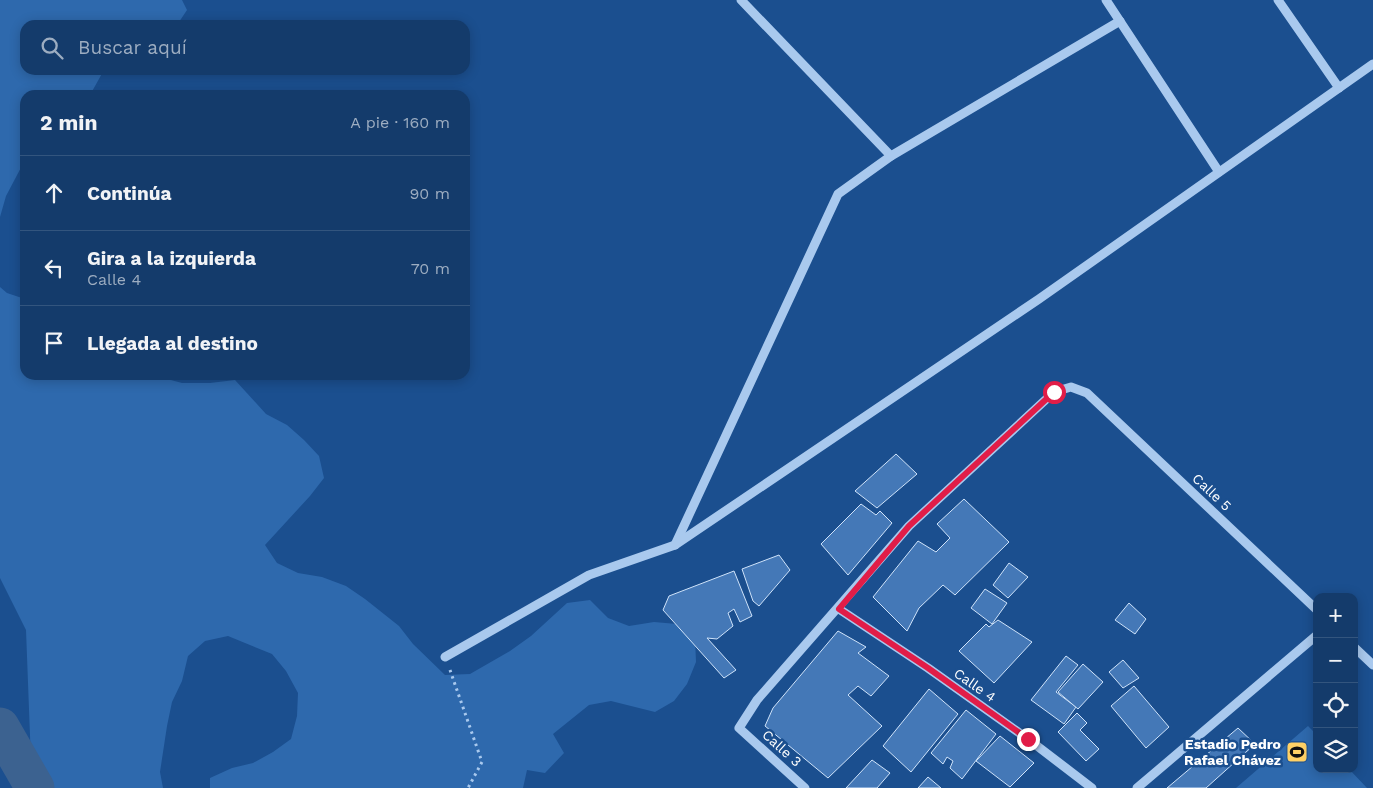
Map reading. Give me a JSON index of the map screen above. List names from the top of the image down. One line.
{"streets":{"street":["Calle 5","Calle 4","Calle 3"]},"crossings":[["Calle 5","Calle 4"],["Calle 5","Calle 3"],["Calle 4","Calle 3"]],"places":{"sports":["Estadio Pedro Rafael Chávez"]},"page":{"search":"Buscar aquí","heading":["2 min","A pie · 160 m"],"list":[["Continúa","90 m"],["Gira a la izquierda","Calle 4","70 m"],"Llegada al destino"],"map_buttons":["+","−"]}}
